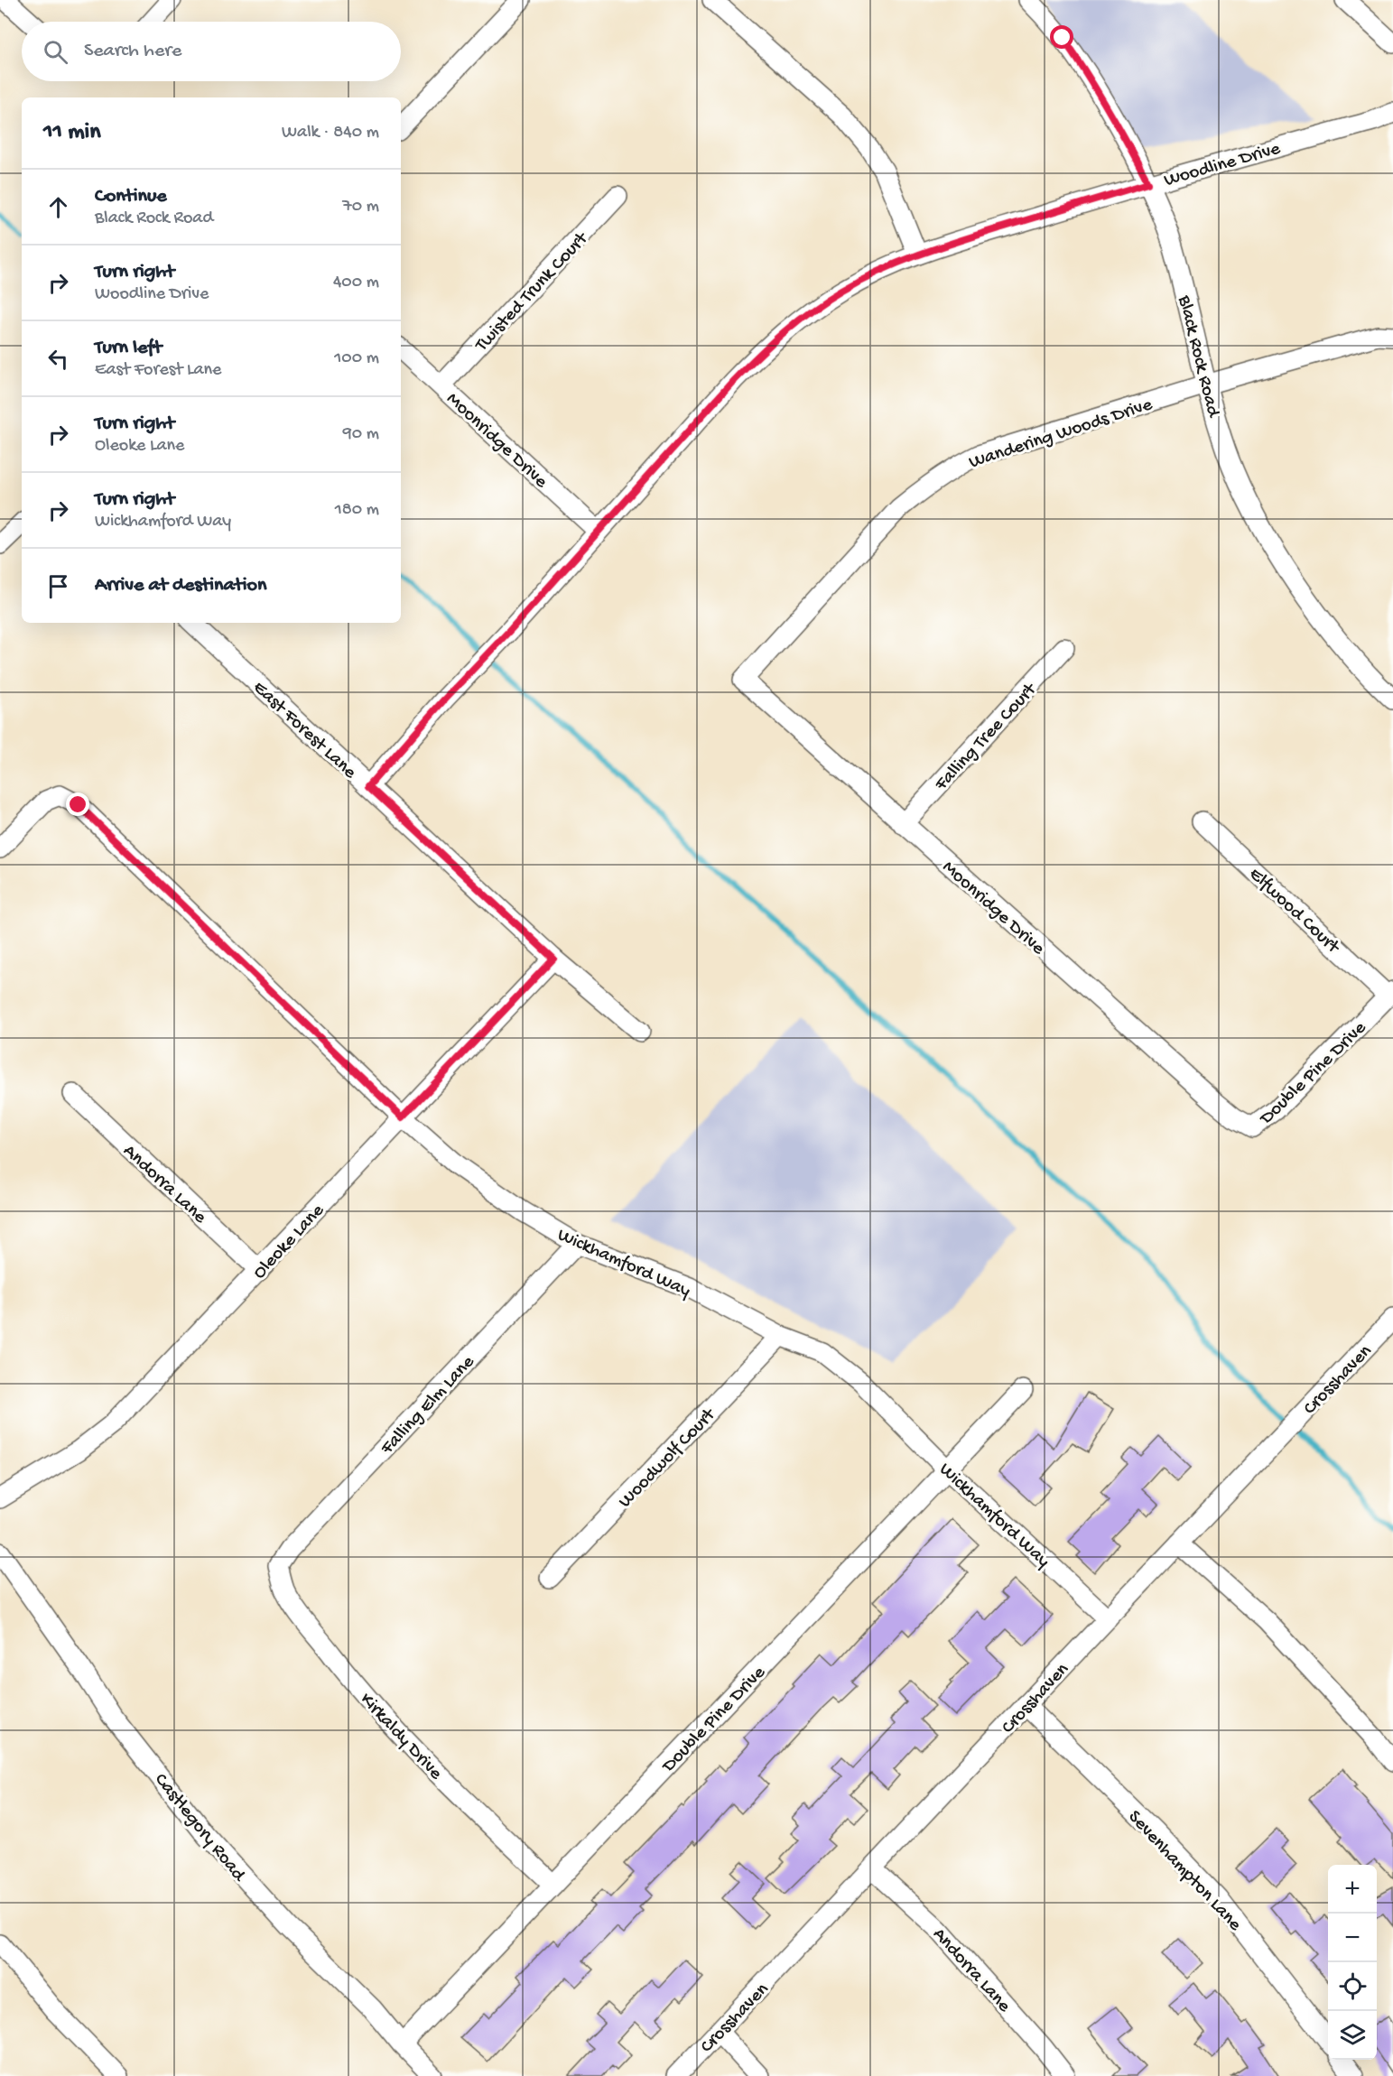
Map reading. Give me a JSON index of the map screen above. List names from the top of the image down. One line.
{"streets":{"street":["Woodline Drive","Twisted Trunk Court","Black Rock Road","Wandering Woods Drive","Moonridge Drive","East Forest Lane","Falling Tree Court","Elfwood Court","Double Pine Drive","Andorra Lane","Oleoke Lane","Wickhamford Way","Crosshaven","Falling Elm Lane","Woodwolf Court","Kirkaldy Drive","Castlegory Road","Sevenhampton Lane"]},"crossings":[["Woodline Drive","Black Rock Road"],["Woodline Drive","Moonridge Drive"],["Woodline Drive","East Forest Lane"],["Twisted Trunk Court","Moonridge Drive"],["Black Rock Road","Wandering Woods Drive"],["Wandering Woods Drive","Moonridge Drive"],["Moonridge Drive","Falling Tree Court"],["Moonridge Drive","Double Pine Drive"],["East Forest Lane","Oleoke Lane"],["Elfwood Court","Double Pine Drive"],["Double Pine Drive","Wickhamford Way"],["Double Pine Drive","Kirkaldy Drive"],["Double Pine Drive","Castlegory Road"],["Andorra Lane","Oleoke Lane"],["Andorra Lane","Crosshaven"],["Oleoke Lane","Wickhamford Way"],["Wickhamford Way","Crosshaven"],["Wickhamford Way","Falling Elm Lane"],["Wickhamford Way","Woodwolf Court"],["Crosshaven","Sevenhampton Lane"],["Falling Elm Lane","Kirkaldy Drive"]],"page":{"search":"Search here","heading":["11 min","Walk · 840 m"],"list":[["Continue","Black Rock Road","70 m"],["Turn right","Woodline Drive","400 m"],["Turn left","East Forest Lane","100 m"],["Turn right","Oleoke Lane","90 m"],["Turn right","Wickhamford Way","180 m"],"Arrive at destination"],"map_buttons":["+","−"]}}
